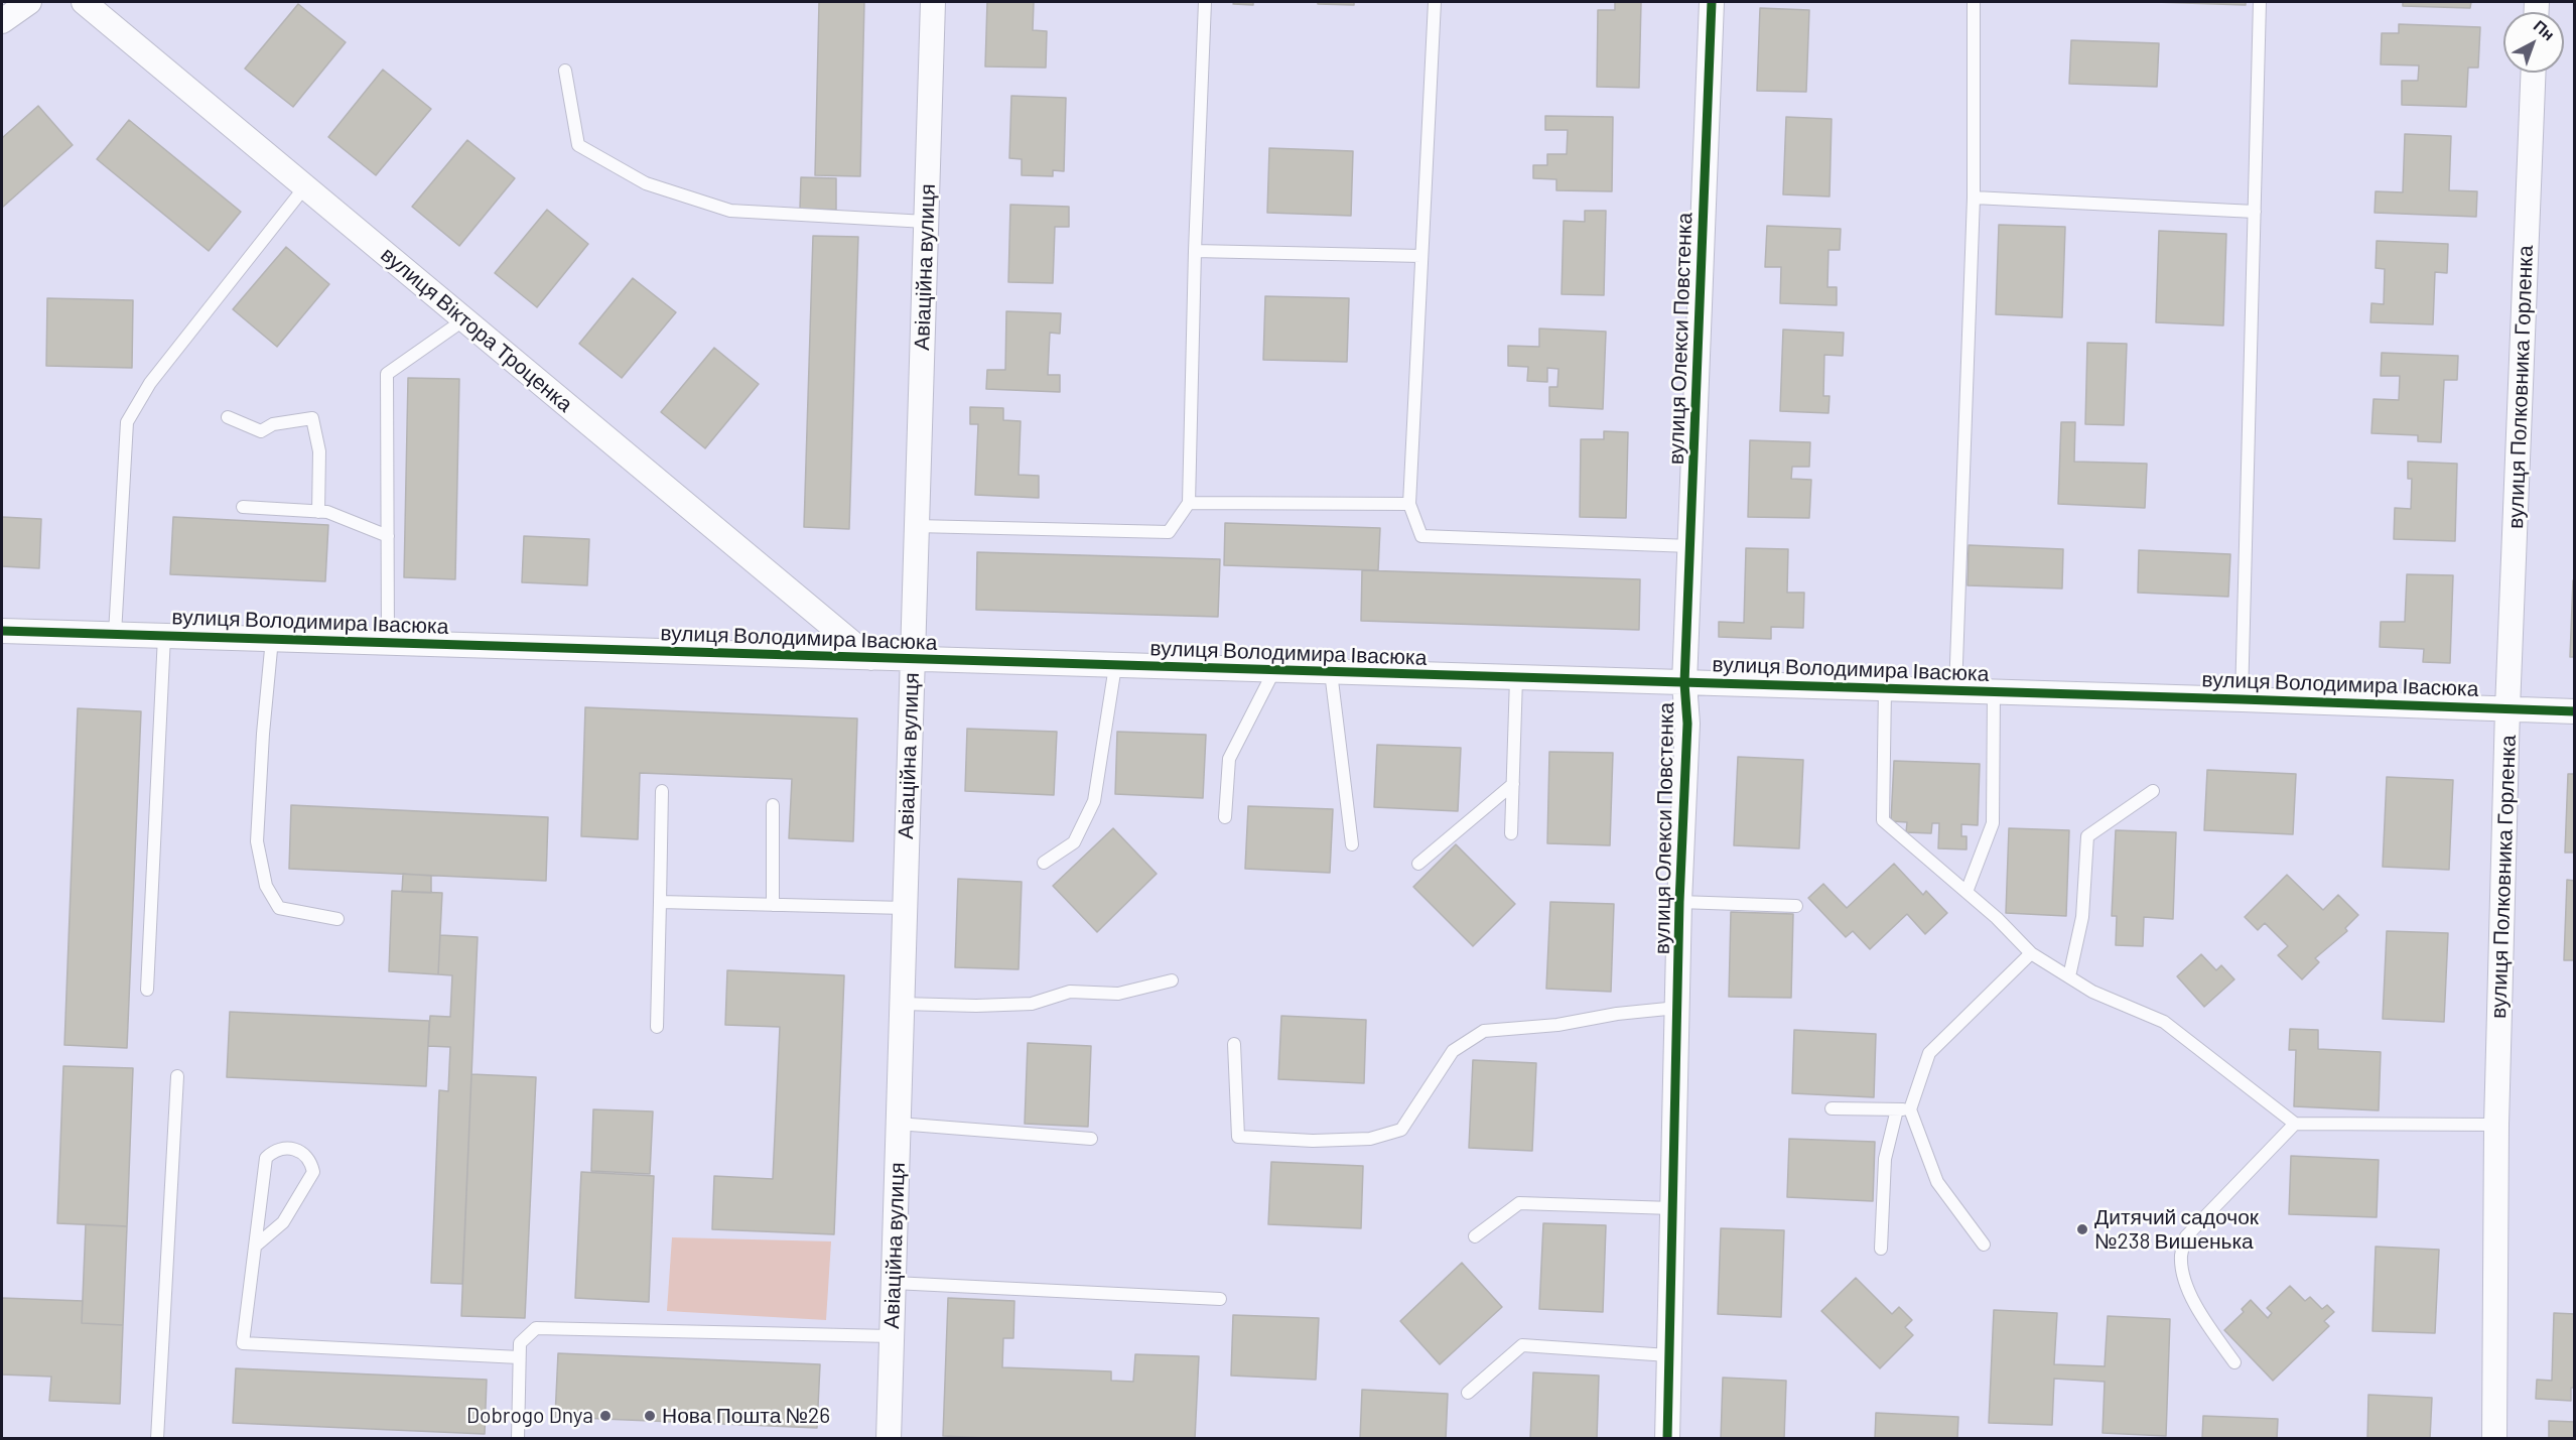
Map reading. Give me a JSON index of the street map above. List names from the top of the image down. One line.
{"streets":{"street":["Авіаційна вулиця","вулиця Віктора Троценка","вулиця Олекси Повстенка","вулиця Полковника Горленка","вулиця Володимира Івасюка"]},"crossings":[["Авіаційна вулиця","вулиця Володимира Івасюка"],["вулиця Віктора Троценка","вулиця Володимира Івасюка"],["вулиця Олекси Повстенка","вулиця Володимира Івасюка"],["вулиця Полковника Горленка","вулиця Володимира Івасюка"]],"places":["Дитячий садочок №238 Вишенька","Dobrogo Dnya","Нова Пошта №26"],"north":"top right"}
